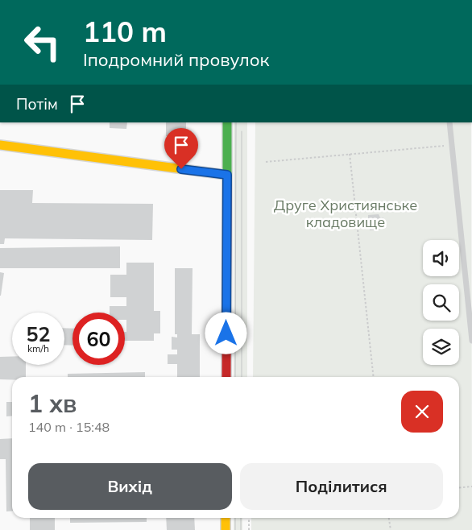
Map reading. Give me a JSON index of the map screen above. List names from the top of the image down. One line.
{"parks":["Друге Християнське кладовище"],"page":{"turn":["110 m","Іподромний провулок"],"then":"Потім","speed":"52 km/h","limit":"60","heading":["1 хв","140 m · 15:48"],"buttons":["Вихід","Поділитися"]}}
